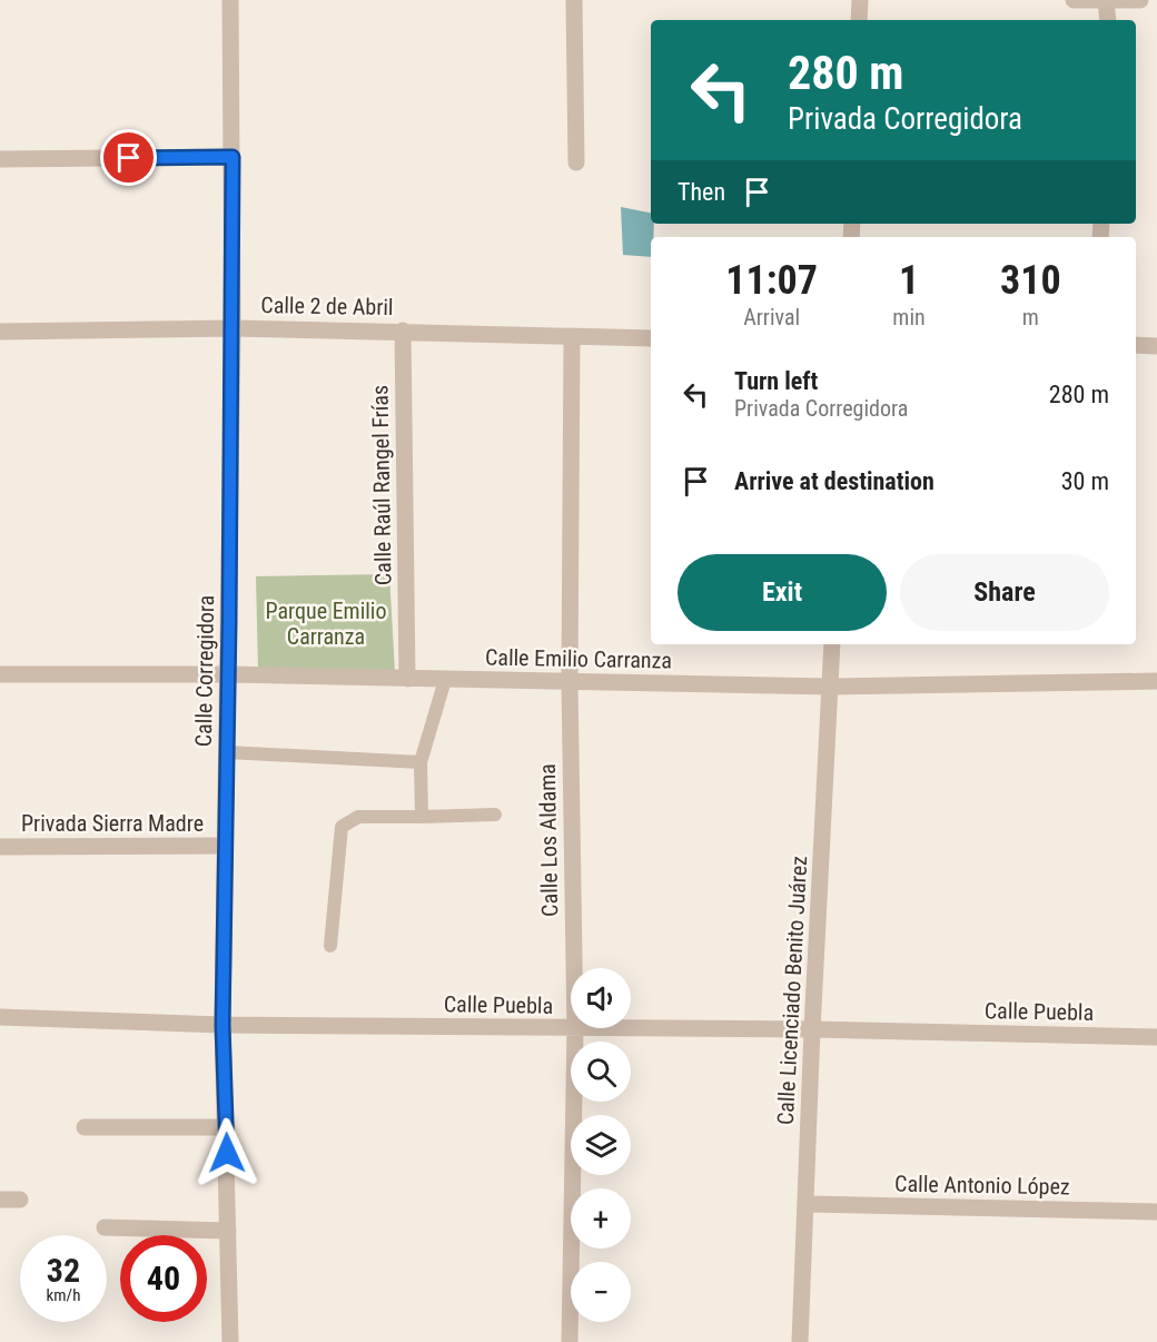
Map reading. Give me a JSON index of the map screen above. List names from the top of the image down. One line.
{"streets":{"street":["Calle 2 de Abril","Calle Raúl Rangel Frías","Calle Emilio Carranza","Calle Corregidora","Privada Sierra Madre","Calle Los Aldama","Calle Licenciado Benito Juárez","Calle Puebla","Calle Antonio López"]},"crossings":[["Calle 2 de Abril","Calle Raúl Rangel Frías"],["Calle 2 de Abril","Calle Corregidora"],["Calle 2 de Abril","Calle Los Aldama"],["Calle Raúl Rangel Frías","Calle Emilio Carranza"],["Calle Emilio Carranza","Calle Corregidora"],["Calle Emilio Carranza","Calle Los Aldama"],["Calle Emilio Carranza","Calle Licenciado Benito Juárez"],["Calle Corregidora","Privada Sierra Madre"],["Calle Corregidora","Calle Puebla"],["Calle Los Aldama","Calle Puebla"],["Calle Licenciado Benito Juárez","Calle Puebla"],["Calle Licenciado Benito Juárez","Calle Antonio López"]],"parks":["Parque Emilio Carranza"],"page":{"turn":["280 m","Privada Corregidora"],"then":"Then","eta":["11:07","Arrival","1","min","310","m"],"list":[{"name":"Turn left","note":"Privada Corregidora","value":"280 m"},{"name":"Arrive at destination","value":"30 m"}],"buttons":["Exit","Share"],"map_buttons":["+","−"],"speed":"32 km/h","limit":"40"}}
